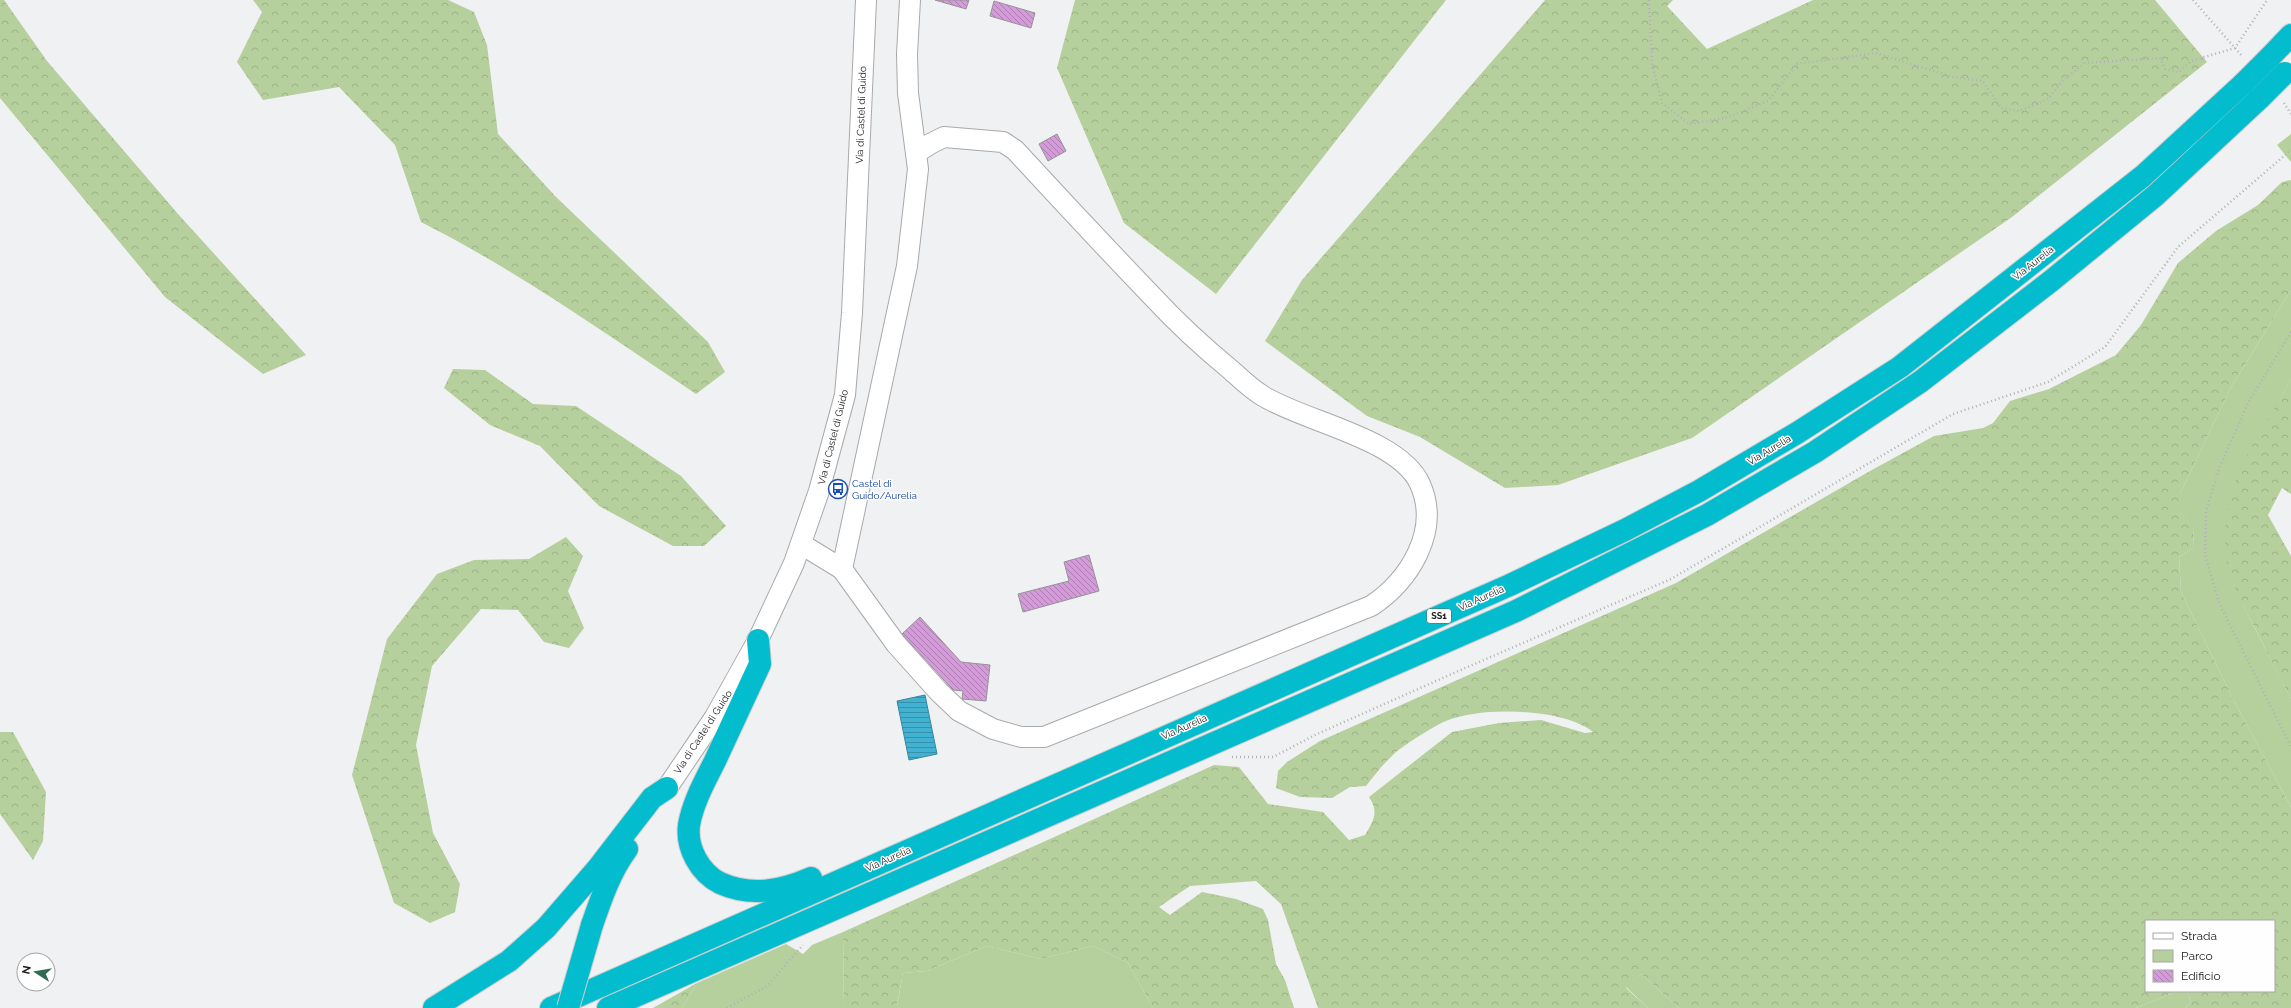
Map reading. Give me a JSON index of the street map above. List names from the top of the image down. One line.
{"streets":{"highway":["Via Aurelia","SS1"],"street":["Via di Castel di Guido"]},"places":{"bus stop":["Castel di Guido/Aurelia"]},"legend":["Strada","Parco","Edificio"],"north":"left"}
